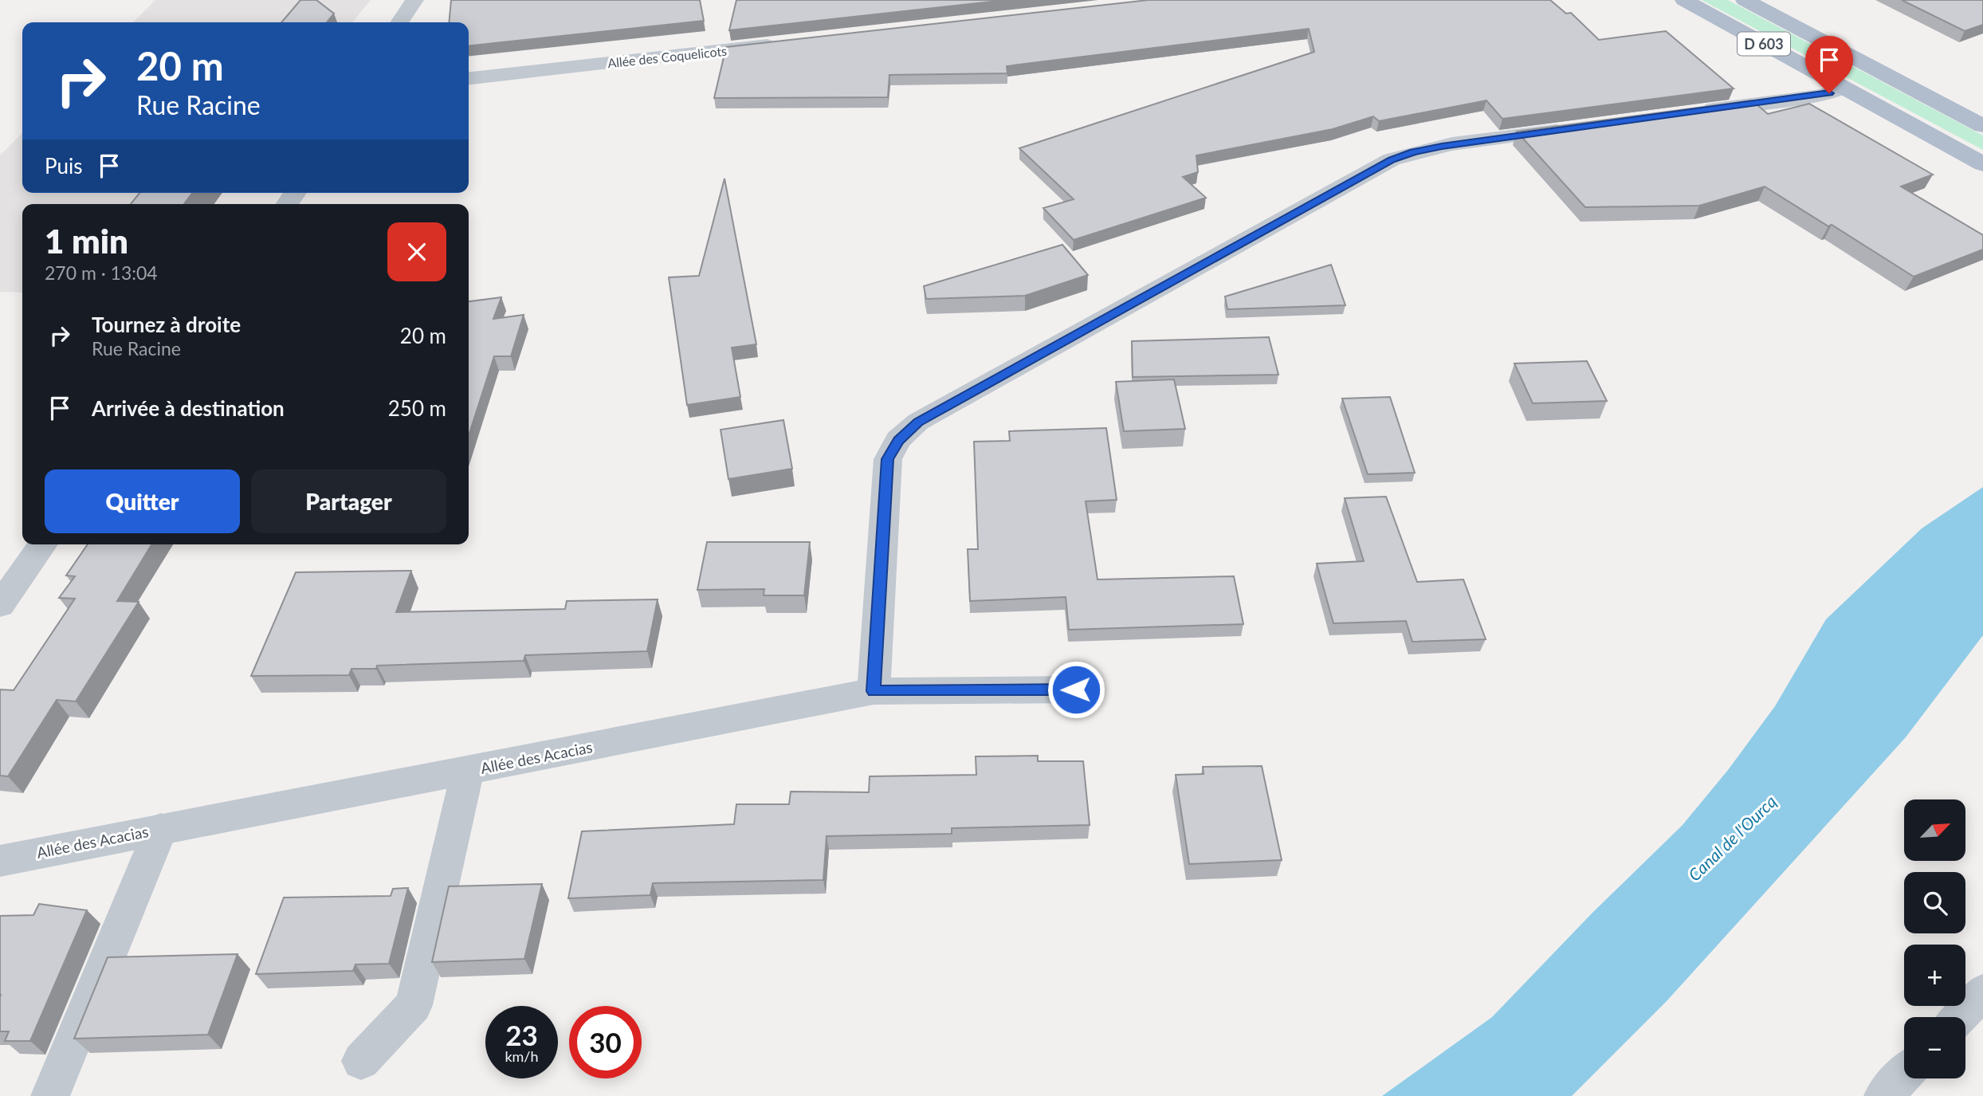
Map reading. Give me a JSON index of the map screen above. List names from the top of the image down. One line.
{"streets":{"main road":["D 603"],"street":["Allée des Coquelicots","Allée des Acacias"]},"water":["Canal de l'Ourcq"],"north":"top right","page":{"turn":["20 m","Rue Racine"],"then":"Puis","heading":["1 min","270 m · 13:04"],"list":[{"name":"Tournez à droite","note":"Rue Racine","value":"20 m"},{"name":"Arrivée à destination","value":"250 m"}],"buttons":["Quitter","Partager"],"map_buttons":["+","−"],"speed":"23 km/h","limit":"30"}}
